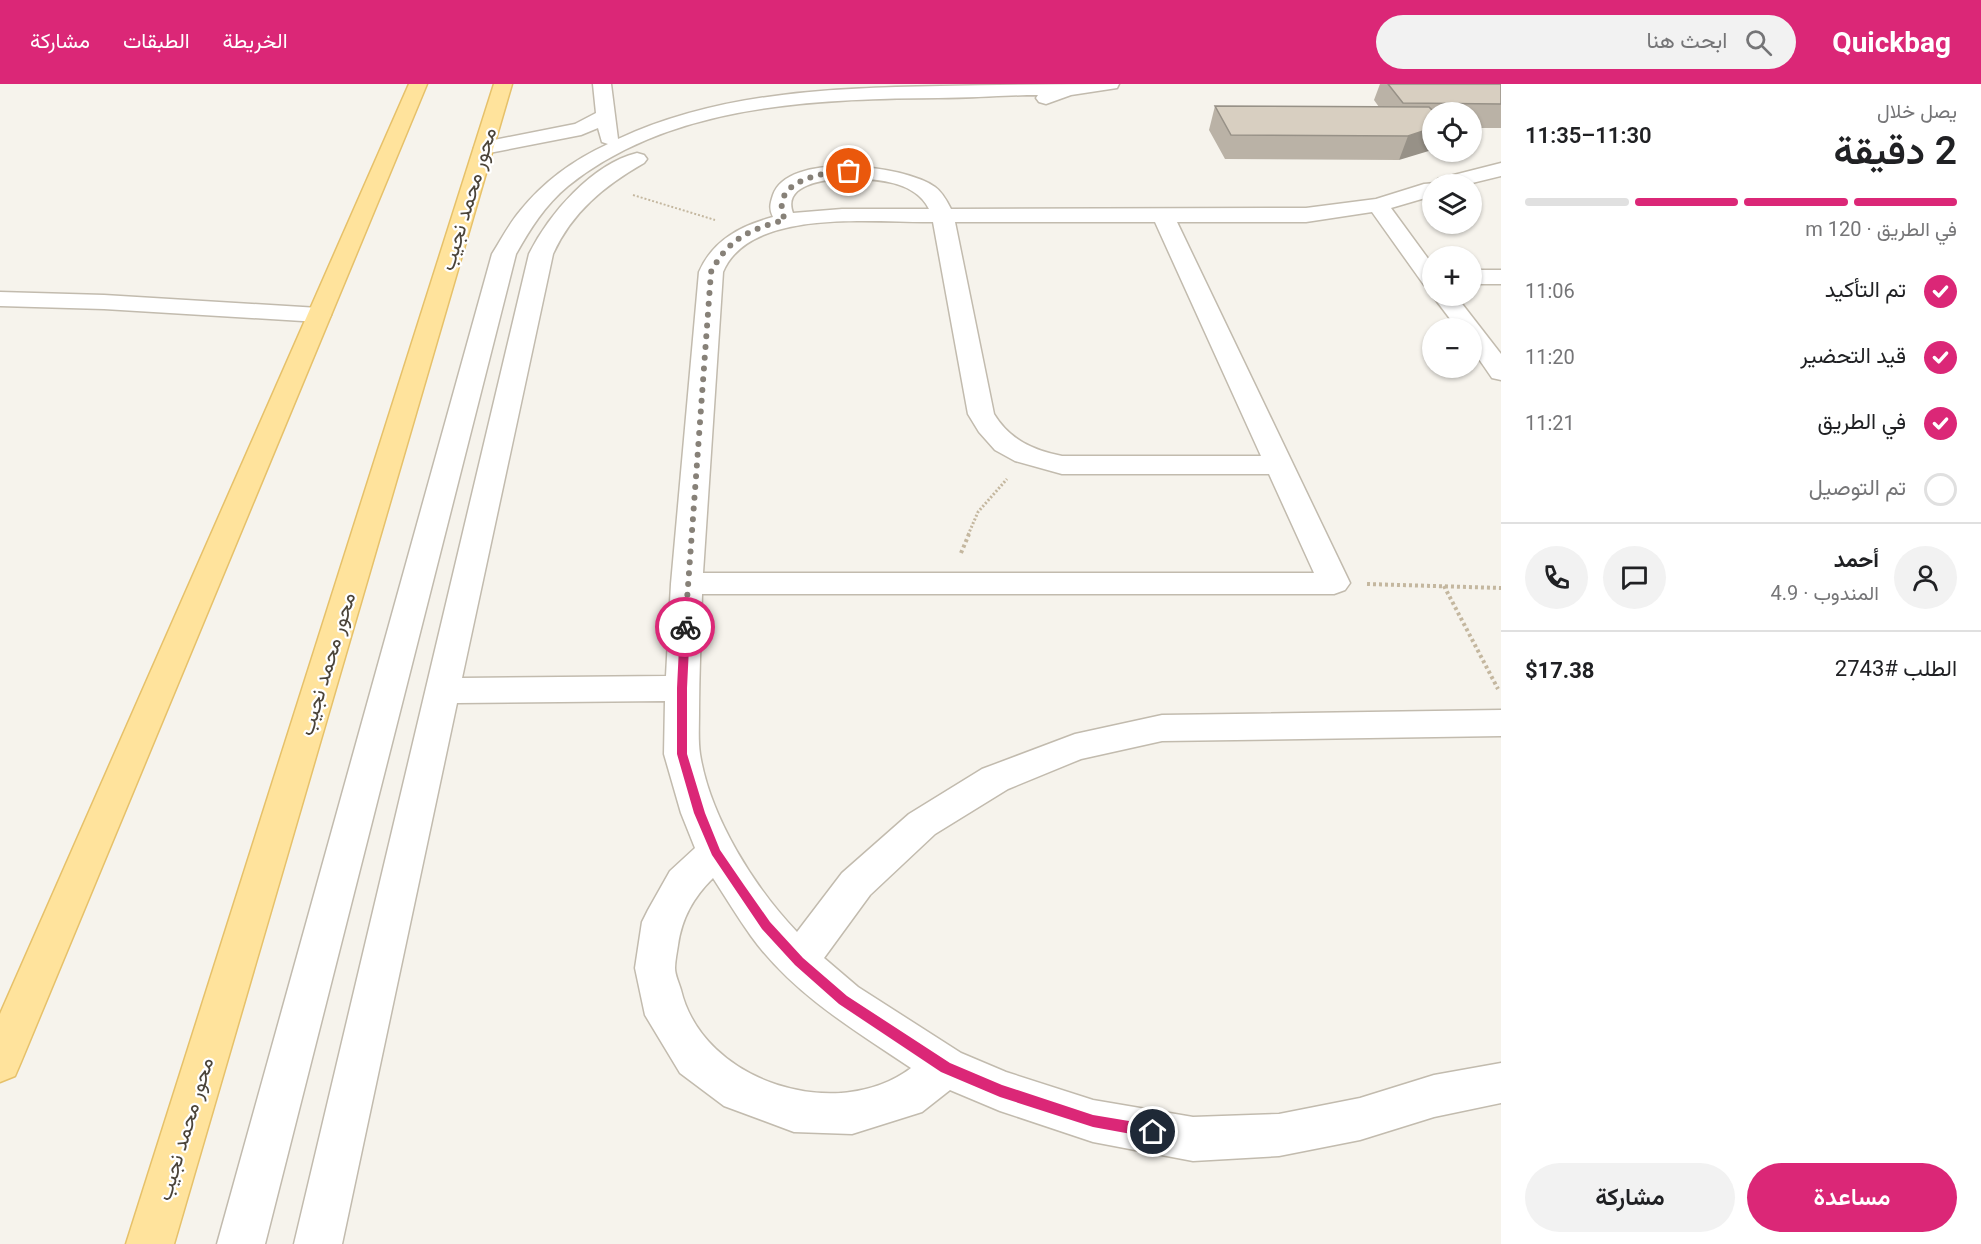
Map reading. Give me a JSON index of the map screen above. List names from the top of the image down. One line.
{"streets":{"main road":["محور محمد نجيب"]},"page":{"header":"Quickbag","search":"ابحث هنا","nav":["الخريطة","الطبقات","مشاركة"],"heading":["2 دقيقة","يصل خلال","11:30–11:35"],"panel":["أحمد","المندوب · 4.9","الطلب #2743","$17.38"],"map_buttons":["+","−"],"bar":"في الطريق · 120 m","list":[["تم التأكيد","11:06"],["قيد التحضير","11:20"],["في الطريق","11:21"],"تم التوصيل"],"buttons":["مساعدة","مشاركة"]}}
